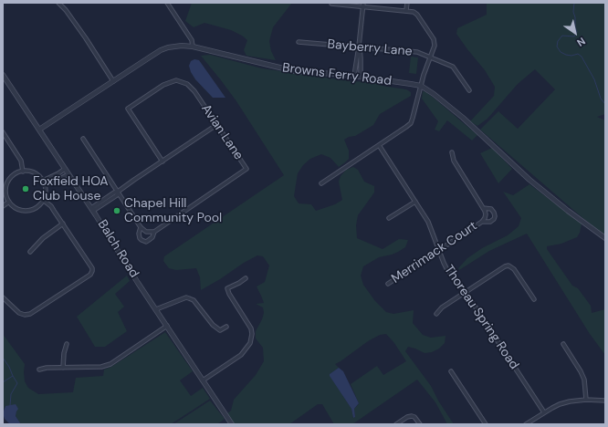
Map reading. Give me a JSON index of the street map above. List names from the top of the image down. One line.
{"streets":{"street":["Bayberry Lane","Browns Ferry Road","Avian Lane","Balch Road","Merrimack Court","Thoreau Spring Road"]},"crossings":[["Browns Ferry Road","Balch Road"],["Merrimack Court","Thoreau Spring Road"]],"places":["Foxfield HOA Club House","Chapel Hill Community Pool"],"north":"bottom right"}
